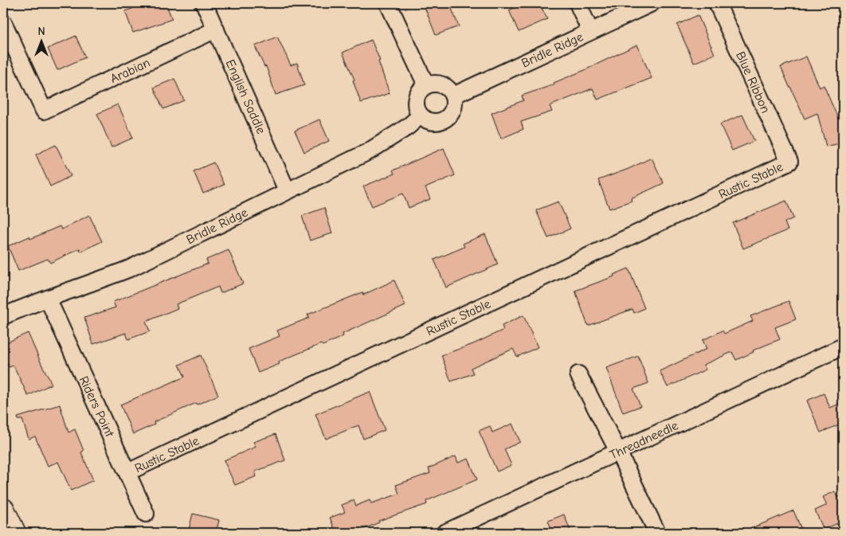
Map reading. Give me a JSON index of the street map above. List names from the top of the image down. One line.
{"streets":{"street":["Bridle Ridge","Arabian","Blue Ribbon","English Saddle","Rustic Stable","Riders Point","Threadneedle"]},"crossings":[["Bridle Ridge","English Saddle"],["Bridle Ridge","Riders Point"],["Arabian","English Saddle"],["Blue Ribbon","Rustic Stable"],["Rustic Stable","Riders Point"]],"north":"top"}
